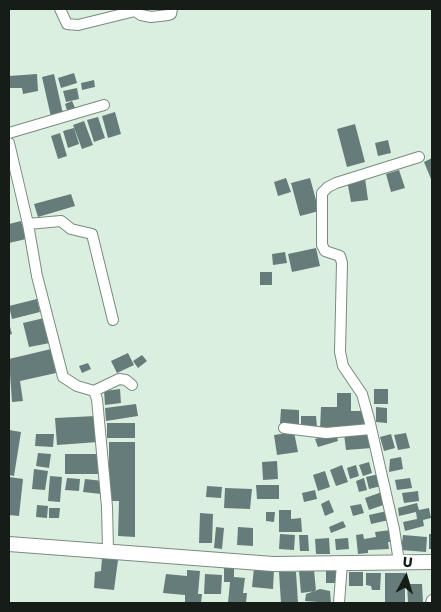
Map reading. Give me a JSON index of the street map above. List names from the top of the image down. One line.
{"north":"top"}
